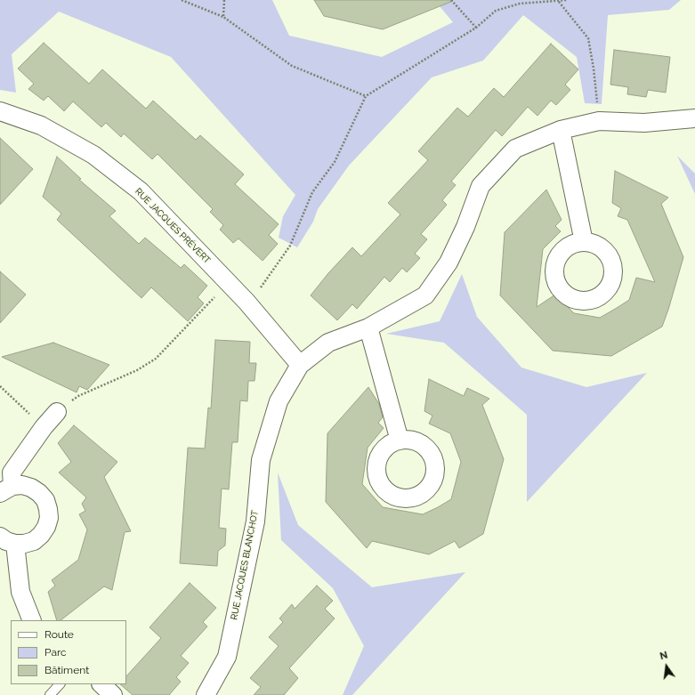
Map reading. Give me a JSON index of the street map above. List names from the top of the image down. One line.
{"streets":{"street":["RUE JACQUES PRÉVERT","RUE JACQUES BLANCHOT"]},"crossings":[["RUE JACQUES PRÉVERT","RUE JACQUES BLANCHOT"]],"legend":["Route","Parc","Bâtiment"],"north":"top"}
